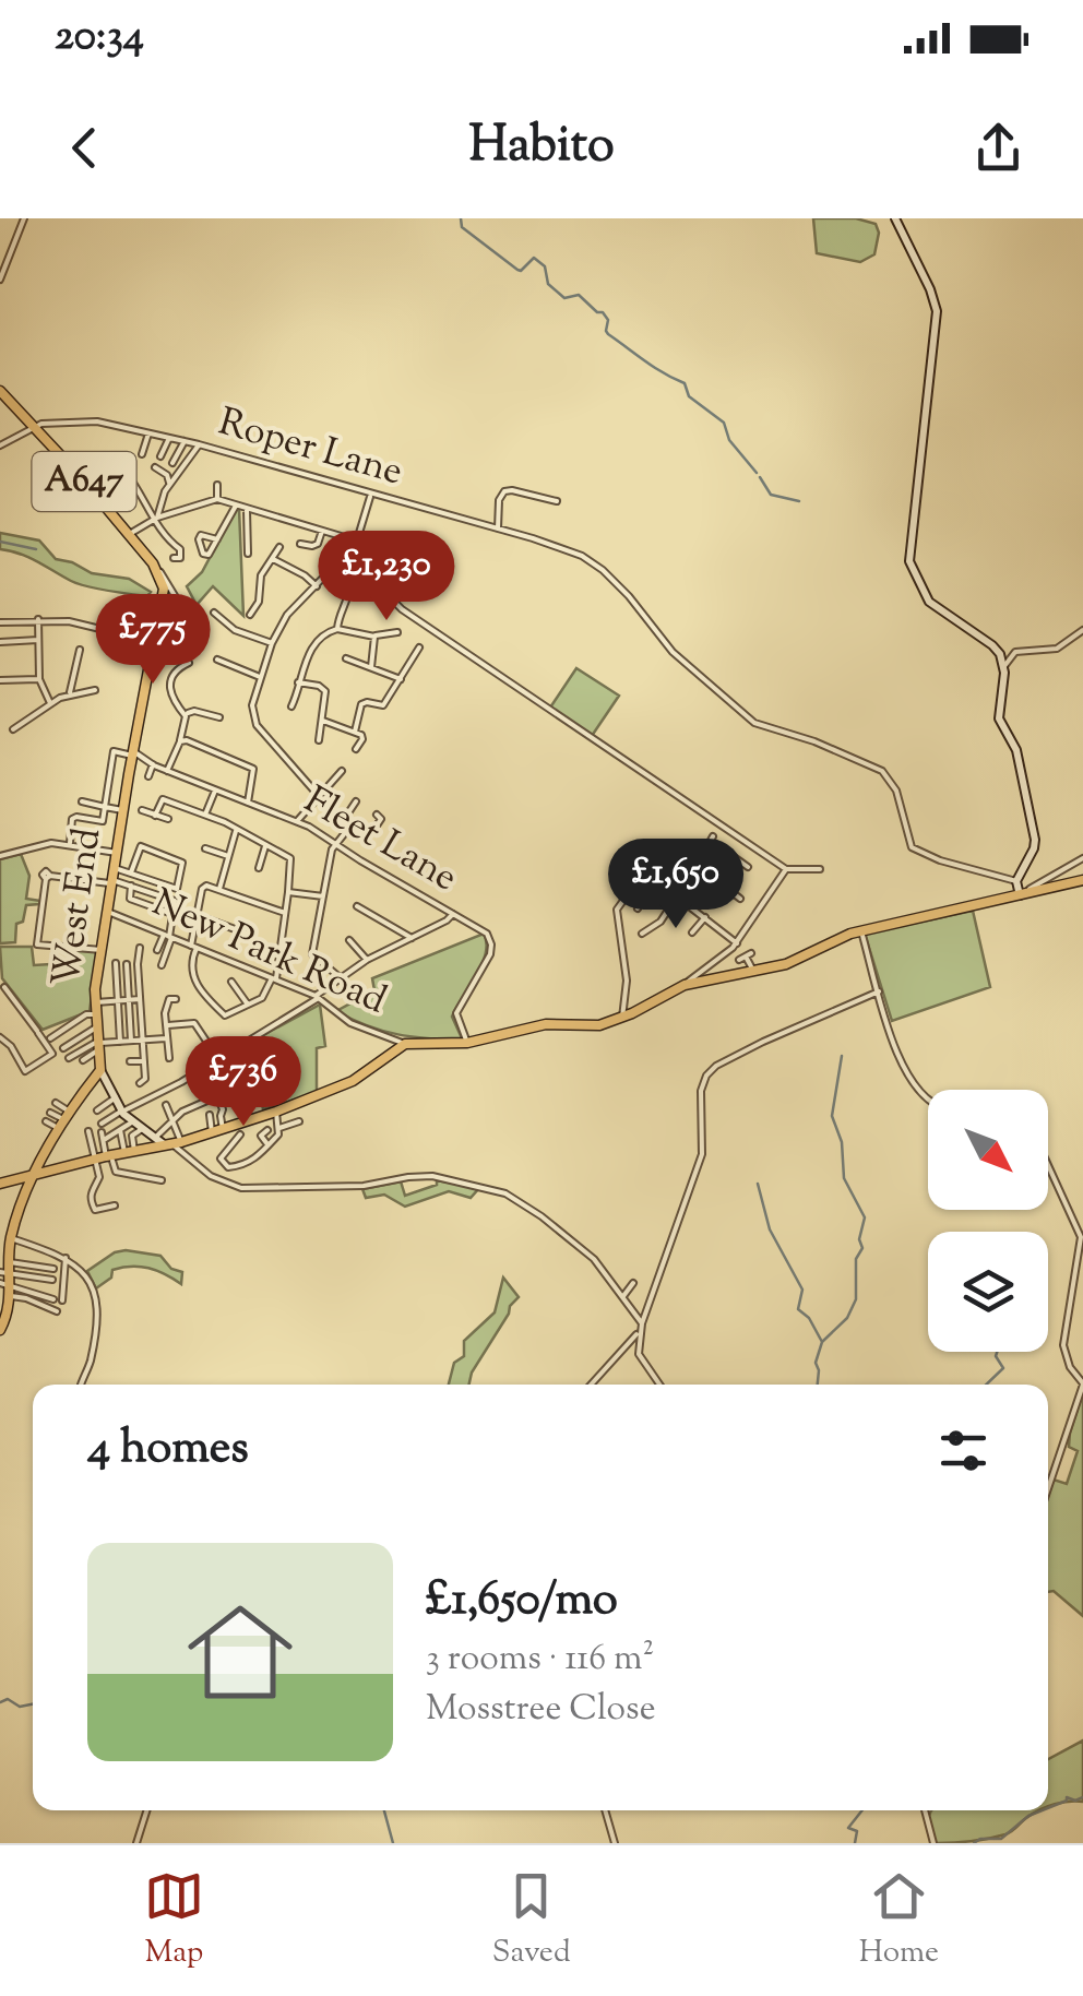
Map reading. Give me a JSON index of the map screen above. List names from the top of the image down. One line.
{"streets":{"main road":["A647","West End"],"street":["Roper Lane","Fleet Lane","New Park Road"]},"crossings":[["Roper Lane","A647"],["A647","West End"],["Fleet Lane","West End"],["West End","New Park Road"]],"north":"bottom right","page":{"status":"20:34","header":"Habito","price":["£1,230","£775","£1,650","£736"],"heading":"4 homes","list":[{"name":"£1,650/mo","note":"3 rooms · 116 m² · Mosstree Close"}],"tabs":["Map","Saved","Home"]}}
